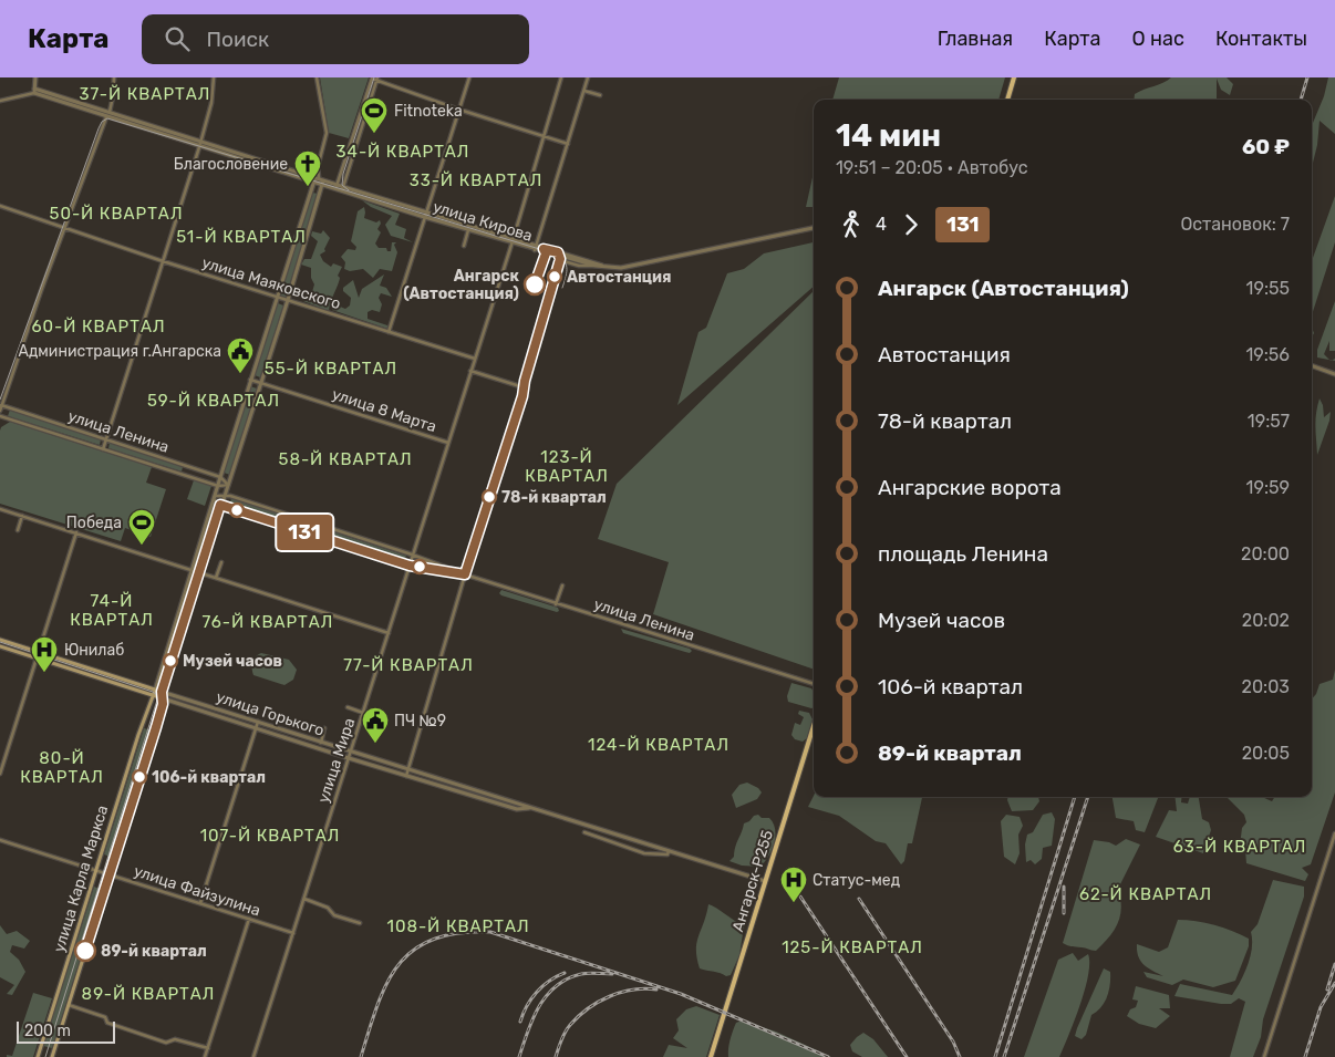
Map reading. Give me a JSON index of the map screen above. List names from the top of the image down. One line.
{"streets":{"main road":["улица Горького","улица Карла Маркса","Ангарск-Р255"],"street":["улица Кирова","улица Маяковского","улица 8 Марта","улица Ленина","улица Мира","улица Файзулина"]},"crossings":[["улица Кирова","улица Мира"],["улица Кирова","улица Карла Маркса"],["улица Маяковского","улица Мира"],["улица Маяковского","улица Карла Маркса"],["улица 8 Марта","улица Мира"],["улица 8 Марта","улица Карла Маркса"],["улица Ленина","улица Мира"],["улица Ленина","улица Карла Маркса"],["улица Горького","улица Мира"],["улица Горького","улица Карла Маркса"],["улица Горького","Ангарск-Р255"],["улица Мира","улица Файзулина"],["улица Карла Маркса","улица Файзулина"]],"districts":["37-Й КВАРТАЛ","34-Й КВАРТАЛ","33-Й КВАРТАЛ","50-Й КВАРТАЛ","51-Й КВАРТАЛ","60-Й КВАРТАЛ","55-Й КВАРТАЛ","59-Й КВАРТАЛ","123-Й КВАРТАЛ","58-Й КВАРТАЛ","74-Й КВАРТАЛ","76-Й КВАРТАЛ","77-Й КВАРТАЛ","124-Й КВАРТАЛ","80-Й КВАРТАЛ","107-Й КВАРТАЛ","63-Й КВАРТАЛ","62-Й КВАРТАЛ","108-Й КВАРТАЛ","125-Й КВАРТАЛ","89-Й КВАРТАЛ"],"places":{"sports":["Fitnoteka","Победа"],"church":["Благословение"],"other":["Автостанция","Ангарск (Автостанция)","78-й квартал","Музей часов","106-й квартал","89-й квартал"],"public building":["Администрация г.Ангарска","ПЧ №9"],"hospital":["Юнилаб","Статус-мед"]},"lines":["bus line 131"],"scale_bar":"200 m","page":{"header":"Карта","search":"Поиск","nav":["Главная","Карта","О нас","Контакты"],"on_map":"131","heading":["14 мин","19:51 – 20:05 · Автобус","60 ₽"],"legs":["4","131","Остановок: 7"],"list":[{"name":"Ангарск (Автостанция)","value":"19:55"},{"name":"Автостанция","value":"19:56"},{"name":"78-й квартал","value":"19:57"},{"name":"Ангарские ворота","value":"19:59"},{"name":"площадь Ленина","value":"20:00"},{"name":"Музей часов","value":"20:02"},{"name":"106-й квартал","value":"20:03"},{"name":"89-й квартал","value":"20:05"}],"scale":"200 m"}}
